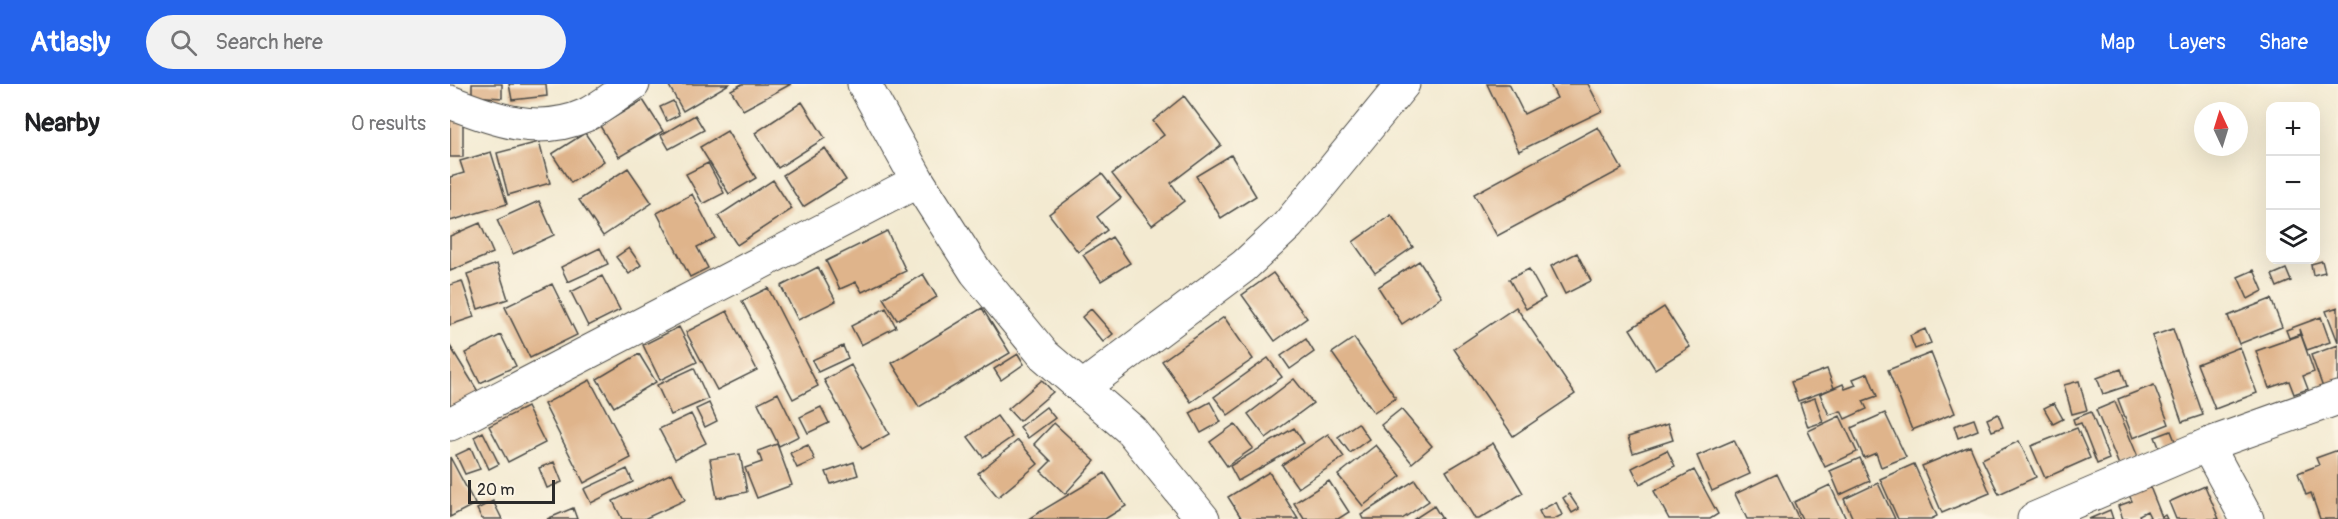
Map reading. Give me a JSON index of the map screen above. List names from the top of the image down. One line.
{"scale_bar":"20 m","north":"top","page":{"header":"Atlasly","search":"Search here","nav":["Map","Layers","Share"],"heading":["Nearby","0 results"],"map_buttons":["+","−"],"scale":"20 m"}}
